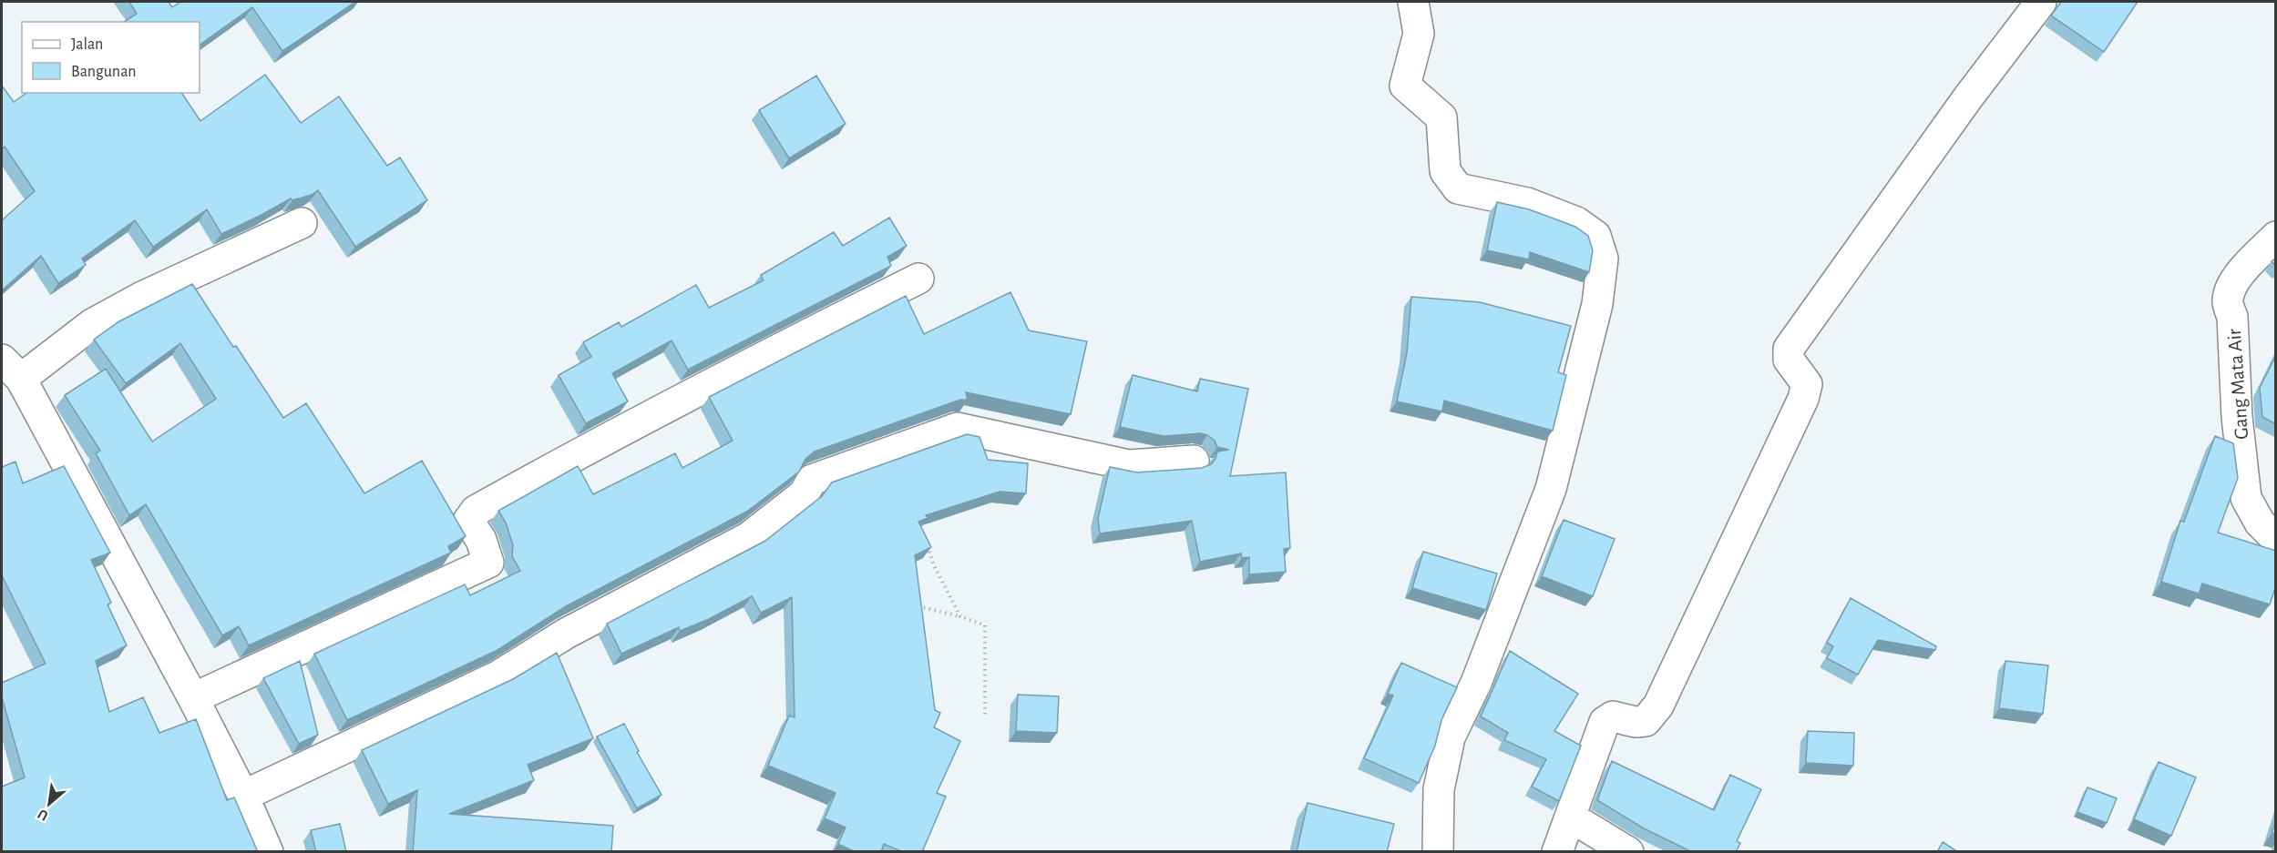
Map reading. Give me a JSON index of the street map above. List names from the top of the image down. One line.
{"streets":{"street":["Gang Mata Air"]},"legend":["Jalan","Bangunan"],"north":"bottom left"}
